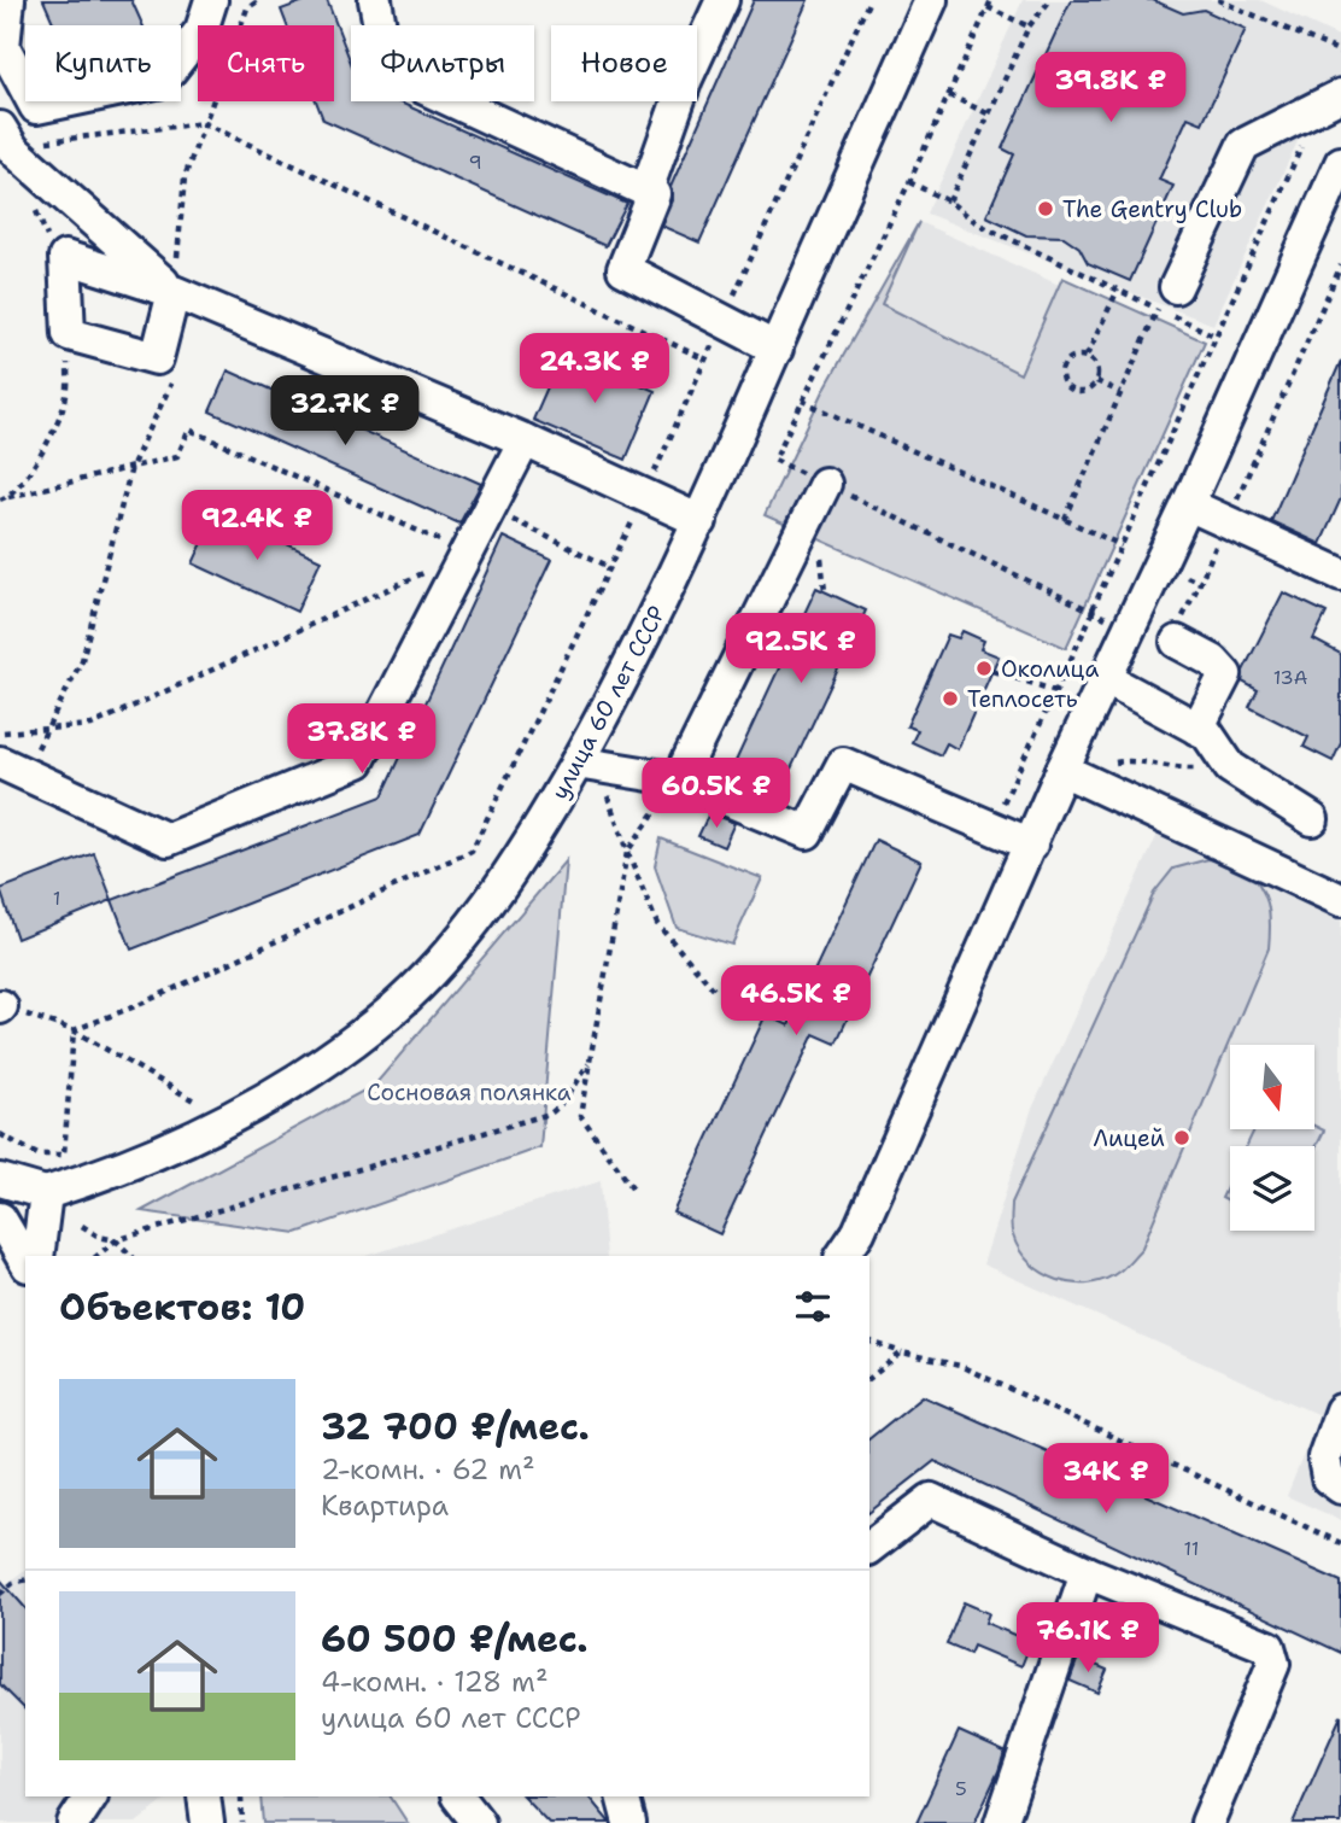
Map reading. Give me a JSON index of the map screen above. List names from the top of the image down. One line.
{"streets":{"street":["улица 60 лет СССР"]},"parks":["Сосновая полянка"],"places":["The Gentry Club","Околица","Теплосеть","Лицей"],"house_numbers":["9","13А","1","11","5"],"north":"bottom","page":{"chip":["Купить","Снять","Фильтры","Новое"],"price":["39.8K ₽","24.3K ₽","32.7K ₽","92.4K ₽","92.5K ₽","37.8K ₽","60.5K ₽","46.5K ₽","34K ₽","76.1K ₽"],"heading":"Объектов: 10","list":[{"name":"32 700 ₽/мес.","note":"2-комн. · 62 m² · Квартира"},{"name":"60 500 ₽/мес.","note":"4-комн. · 128 m² · улица 60 лет СССР"}]}}
